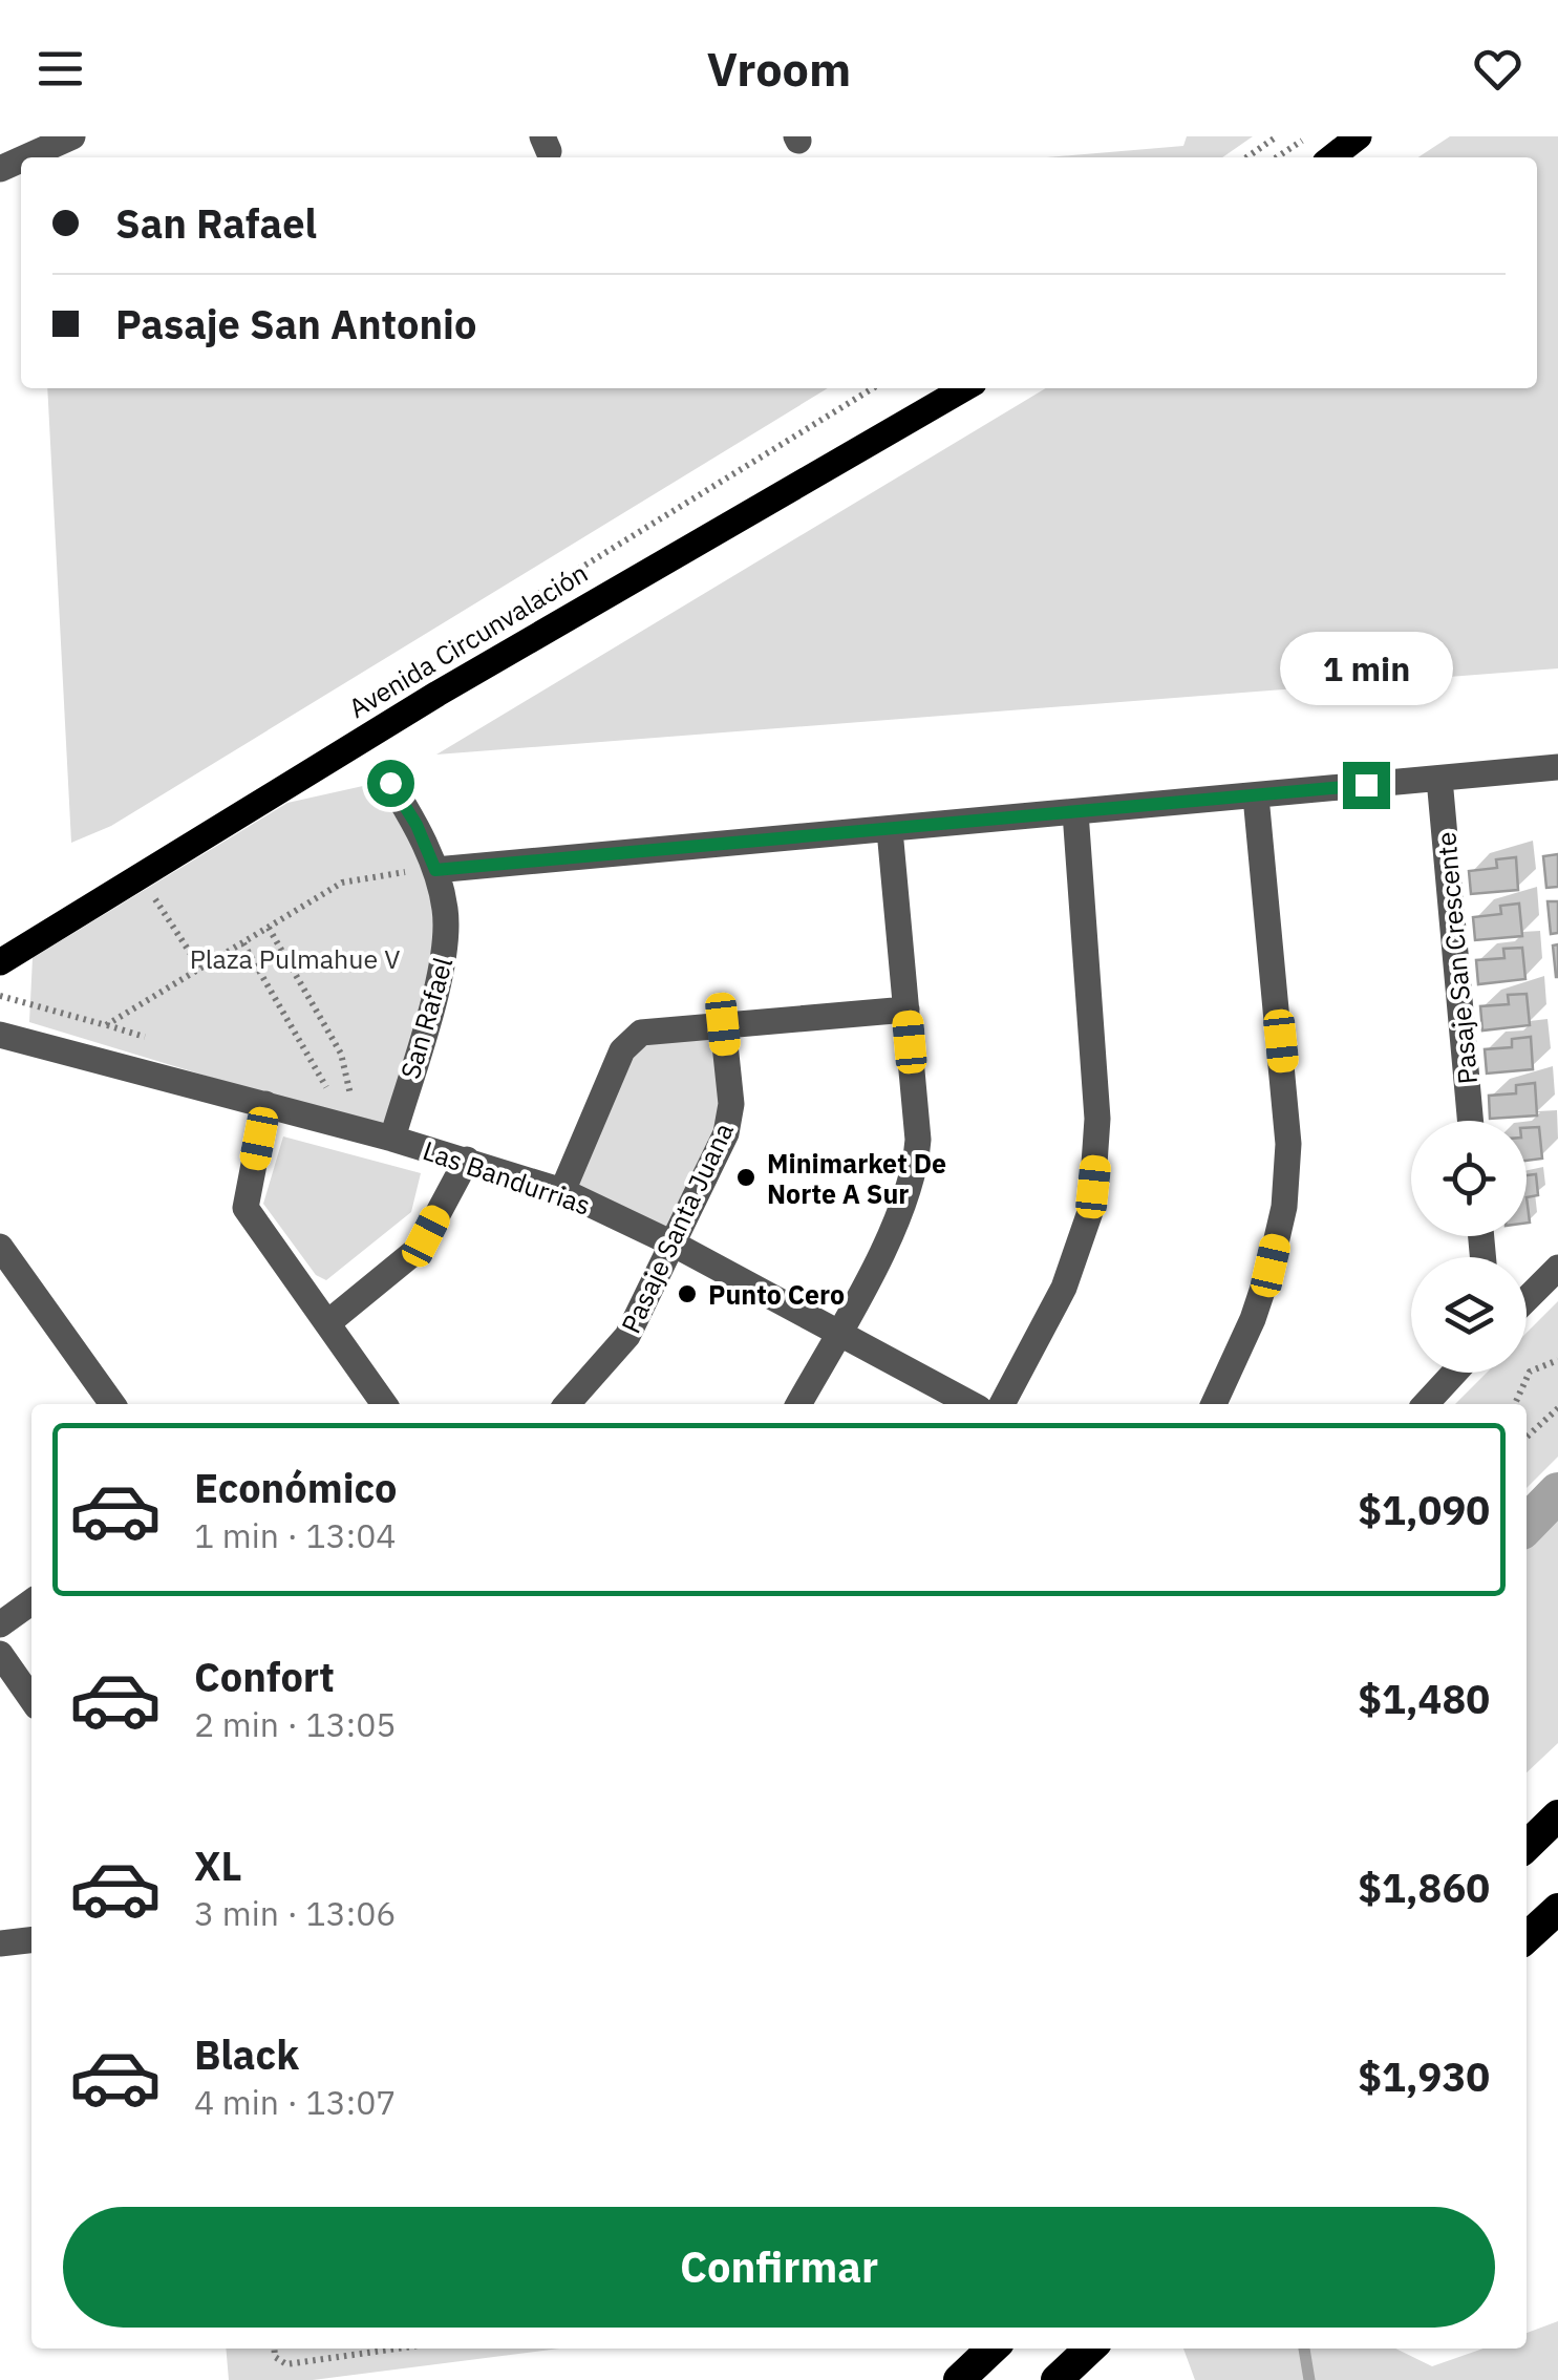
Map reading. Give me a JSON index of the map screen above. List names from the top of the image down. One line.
{"streets":{"main road":["Avenida Circunvalación"],"street":["Pasaje San Crescente","San Rafael","Las Bandurrias","Pasaje Santa Juana"]},"crossings":[["San Rafael","Las Bandurrias"],["Las Bandurrias","Pasaje Santa Juana"]],"parks":["Plaza Pulmahue V"],"places":["Minimarket De Norte A Sur","Punto Cero"],"page":{"header":"Vroom","banner":["San Rafael","Pasaje San Antonio"],"bubble":"1 min","list":[{"name":"Económico","note":"1 min · 13:04","value":"$1,090"},{"name":"Confort","note":"2 min · 13:05","value":"$1,480"},{"name":"XL","note":"3 min · 13:06","value":"$1,860"},{"name":"Black","note":"4 min · 13:07","value":"$1,930"}],"buttons":"Confirmar"}}
